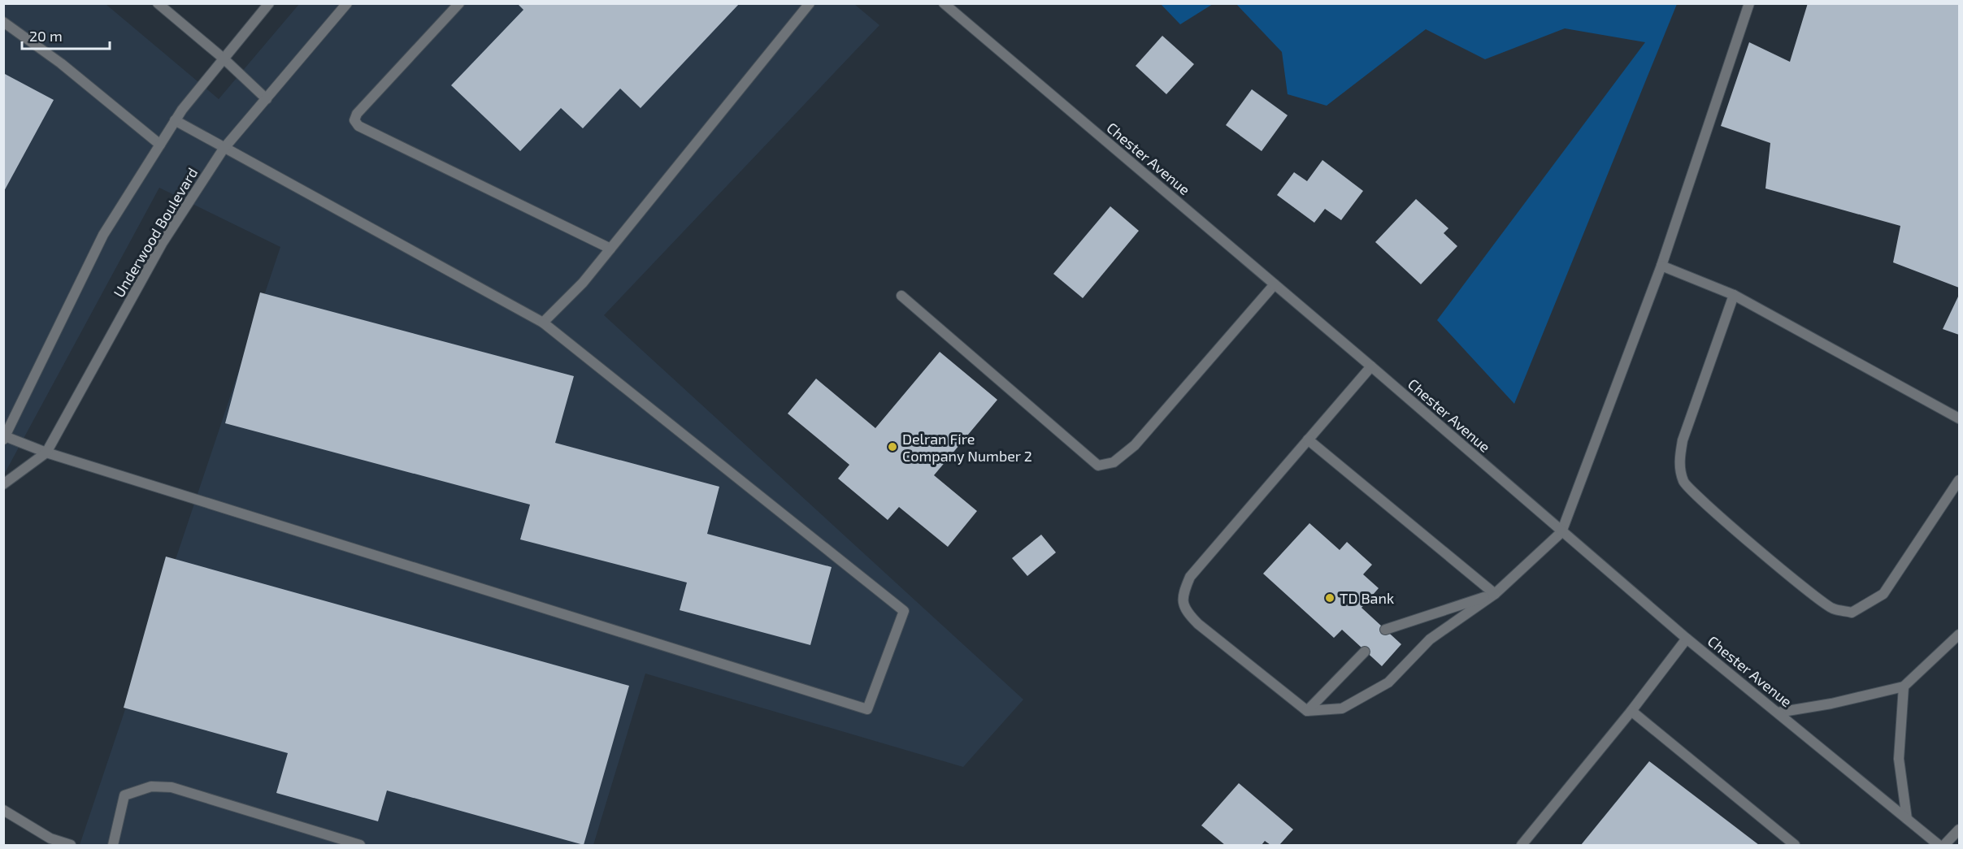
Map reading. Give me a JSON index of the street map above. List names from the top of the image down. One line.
{"streets":{"street":["Chester Avenue","Underwood Boulevard"]},"places":["Delran Fire Company Number 2","TD Bank"],"scale_bar":"20 m"}
